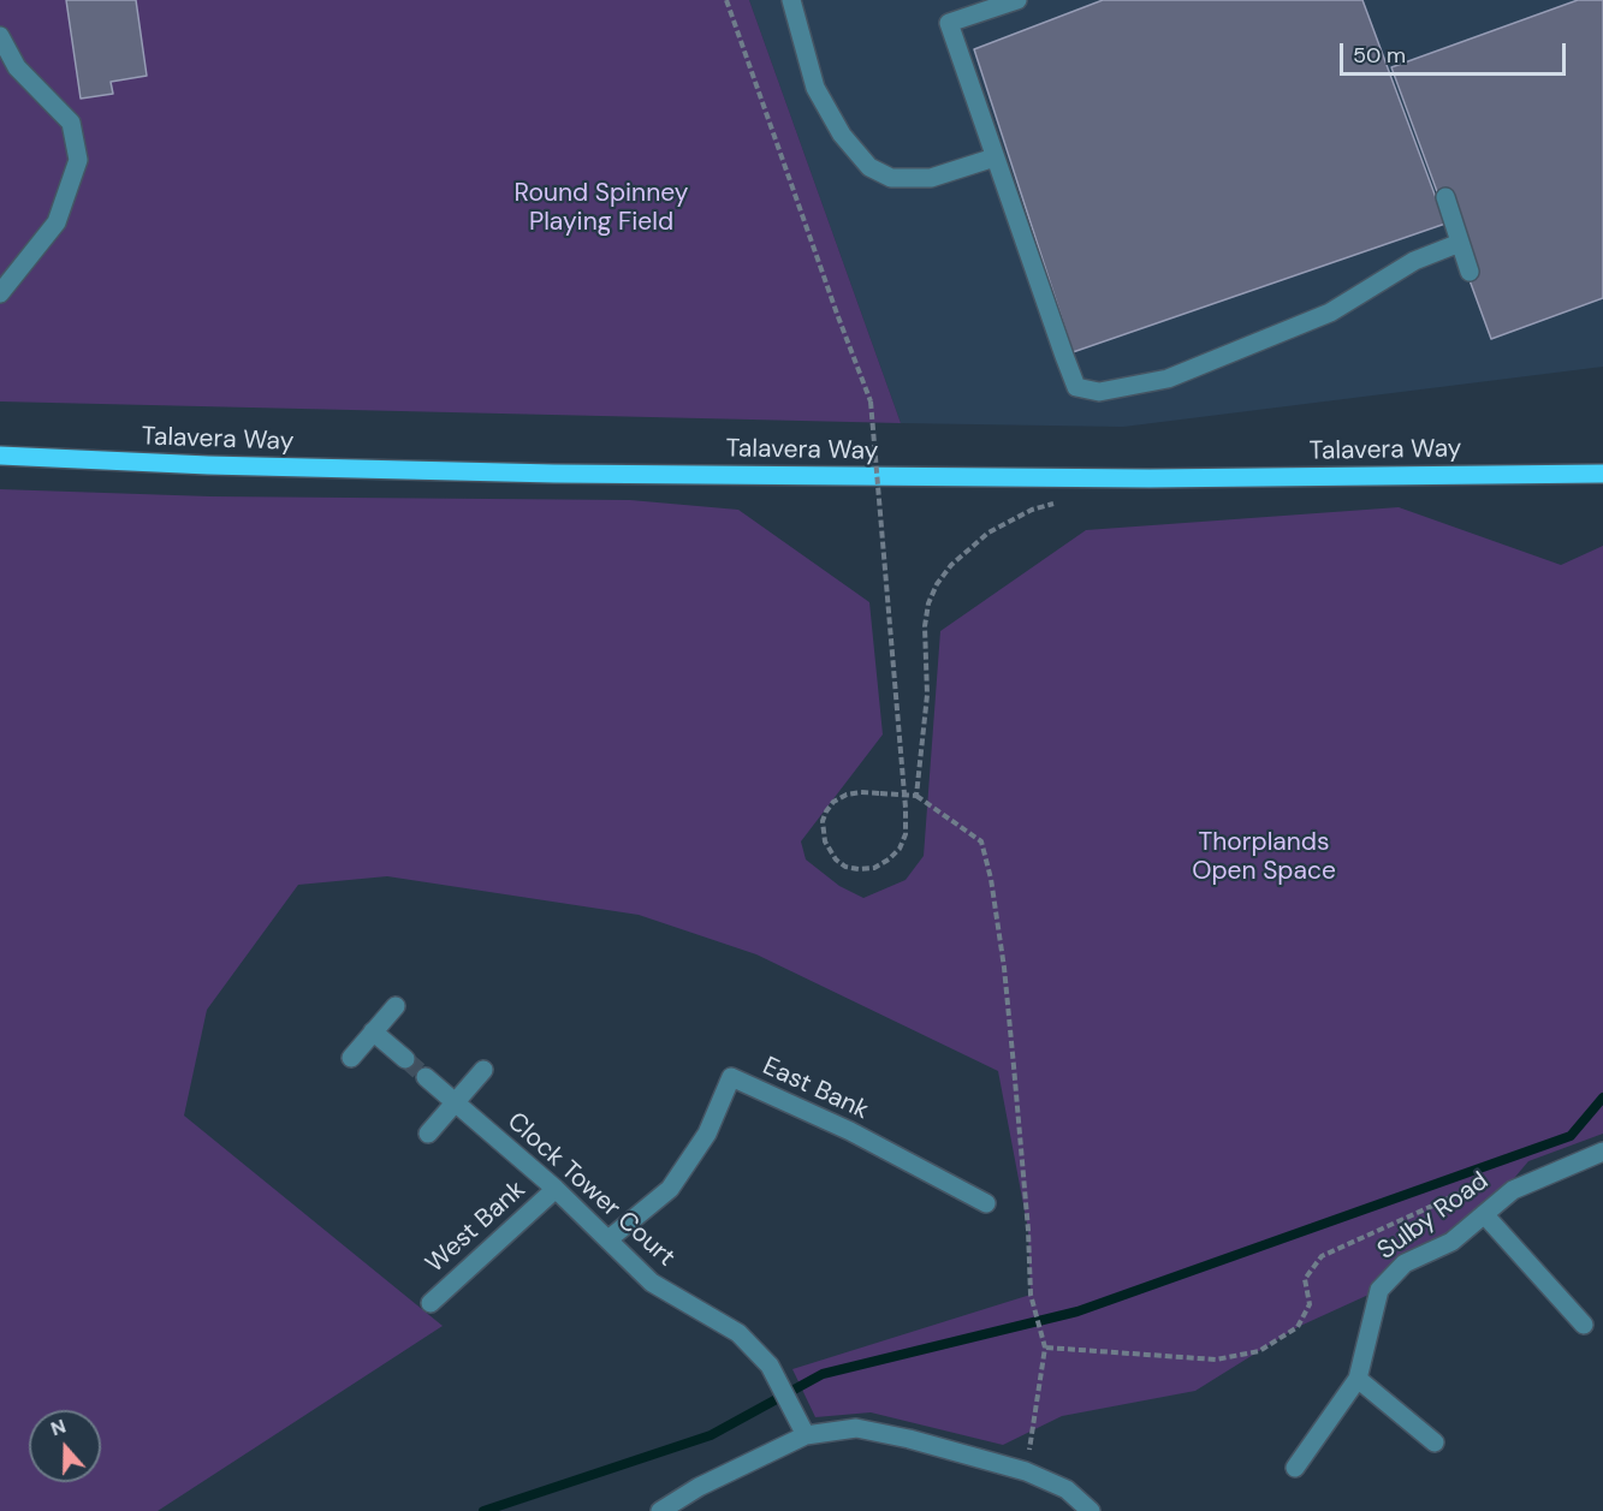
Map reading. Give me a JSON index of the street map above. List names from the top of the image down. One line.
{"streets":{"main road":["Talavera Way"],"street":["East Bank","Clock Tower Court","Sulby Road","West Bank"]},"crossings":[["East Bank","Clock Tower Court"],["Clock Tower Court","West Bank"]],"parks":["Round Spinney Playing Field","Thorplands Open Space"],"scale_bar":"50 m","north":"top"}
